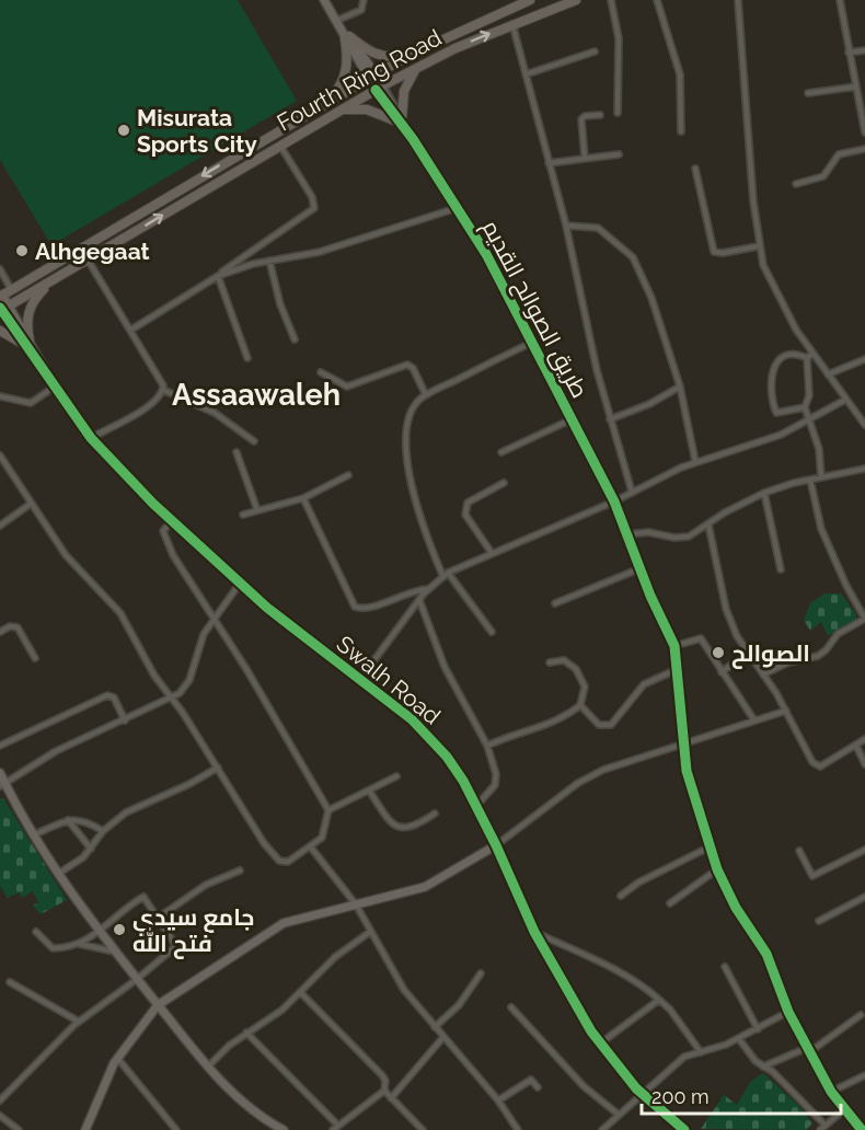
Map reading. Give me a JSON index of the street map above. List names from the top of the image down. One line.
{"streets":{"main road":["Fourth Ring Road"],"street":["طريق الصوالح القديم","Swalh Road"]},"crossings":[["Fourth Ring Road","طريق الصوالح القديم"],["Fourth Ring Road","Swalh Road"]],"districts":["Assaawaleh"],"places":["Misurata Sports City","Alhgegaat","الصوالح","جامع سيدي فتح الله"],"scale_bar":"200 m"}
